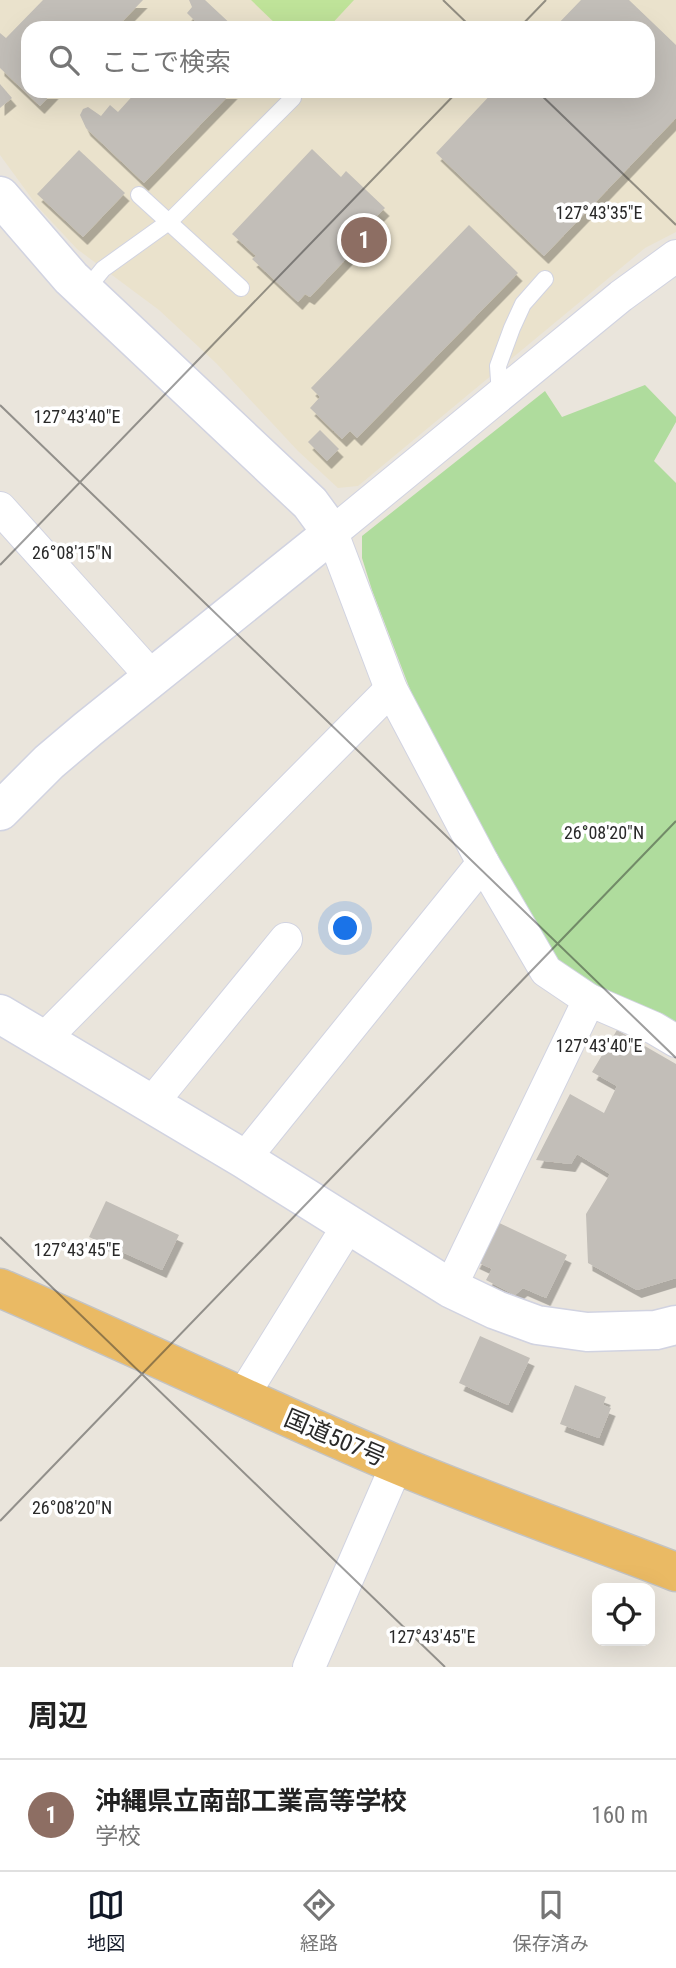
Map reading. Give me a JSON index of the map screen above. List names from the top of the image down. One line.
{"streets":{"highway":["国道507号"]},"page":{"search":"ここで検索","pins":"1","heading":"周辺","list":[{"mark":"1","name":"沖縄県立南部工業高等学校","note":"学校","value":"160 m"}],"nav":["地図","経路","保存済み"]},"coordinates":["127°43'35\"E","127°43'40\"E","26°08'15\"N","26°08'20\"N","127°43'45\"E"]}
